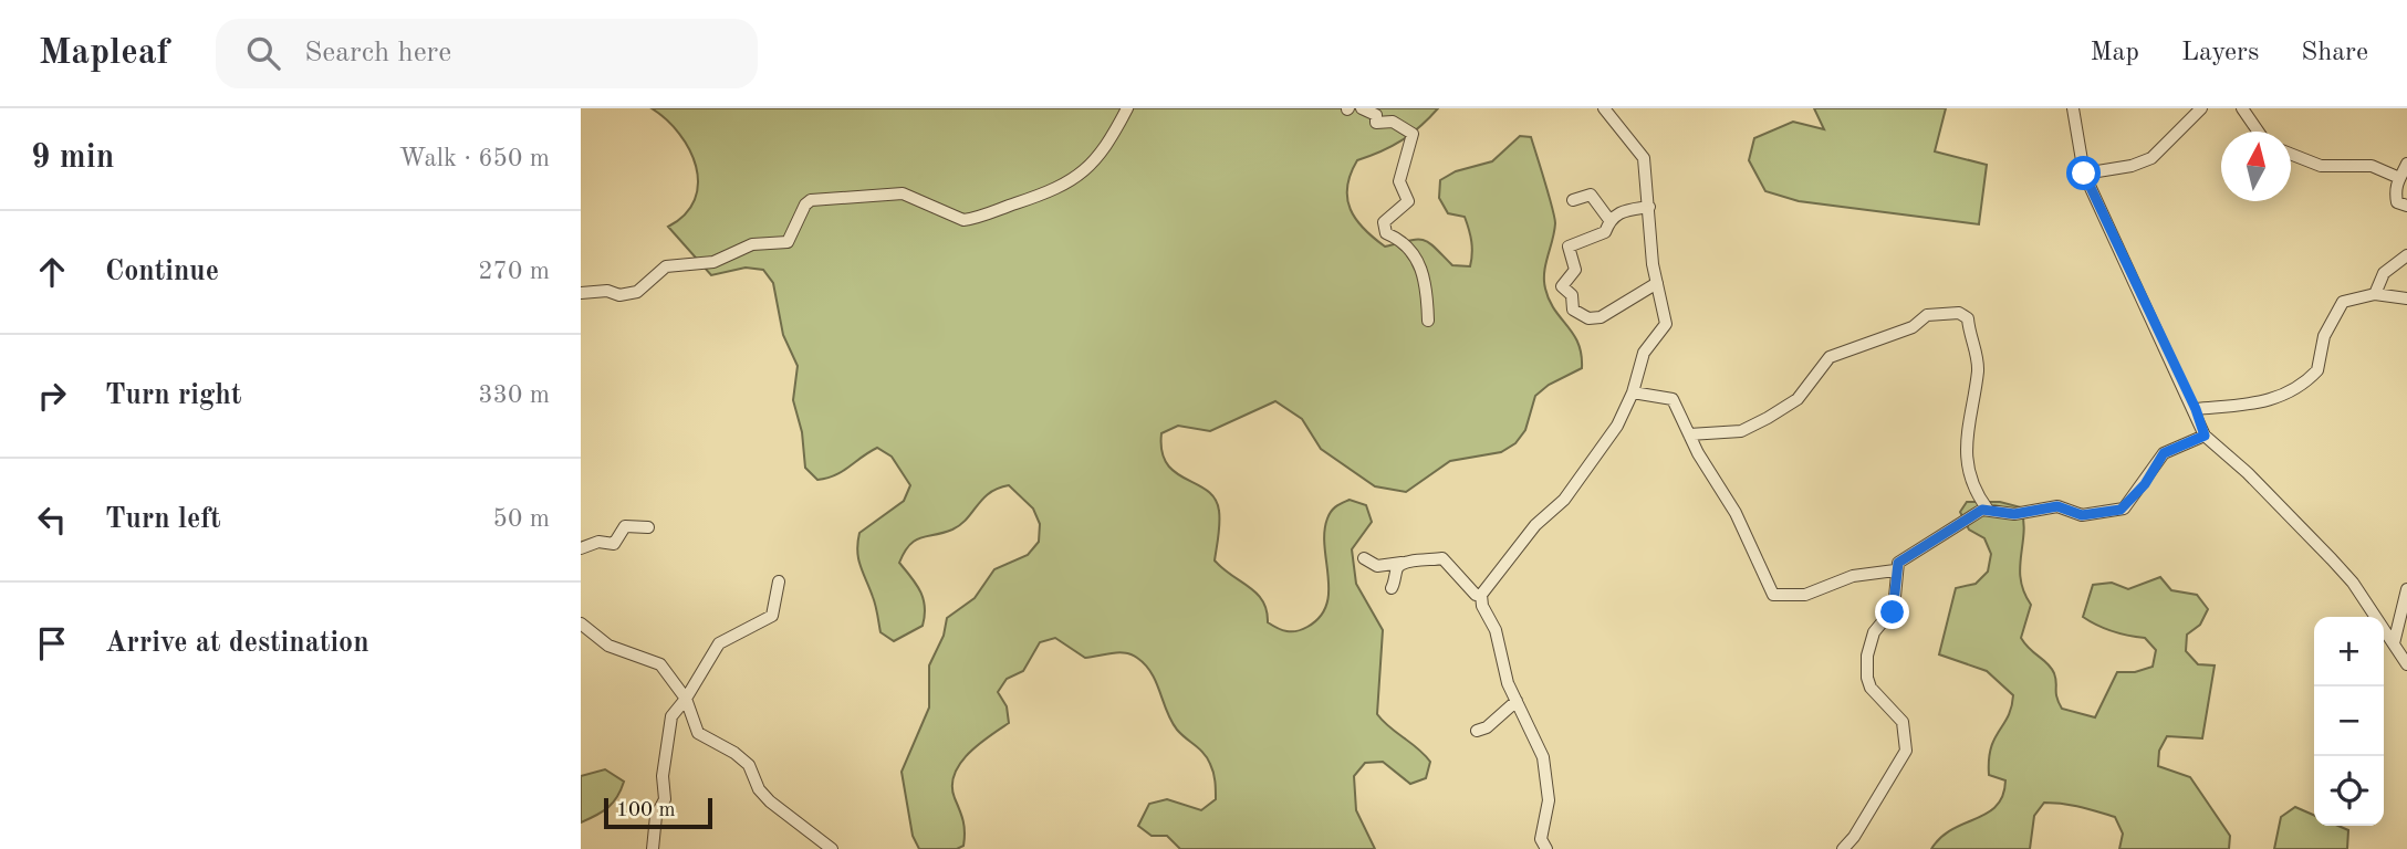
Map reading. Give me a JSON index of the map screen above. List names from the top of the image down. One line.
{"scale_bar":"100 m","north":"top","page":{"header":"Mapleaf","search":"Search here","nav":["Map","Layers","Share"],"heading":["9 min","Walk · 650 m"],"list":[["Continue","270 m"],["Turn right","330 m"],["Turn left","50 m"],"Arrive at destination"],"map_buttons":["+","−"],"scale":"100 m"}}
